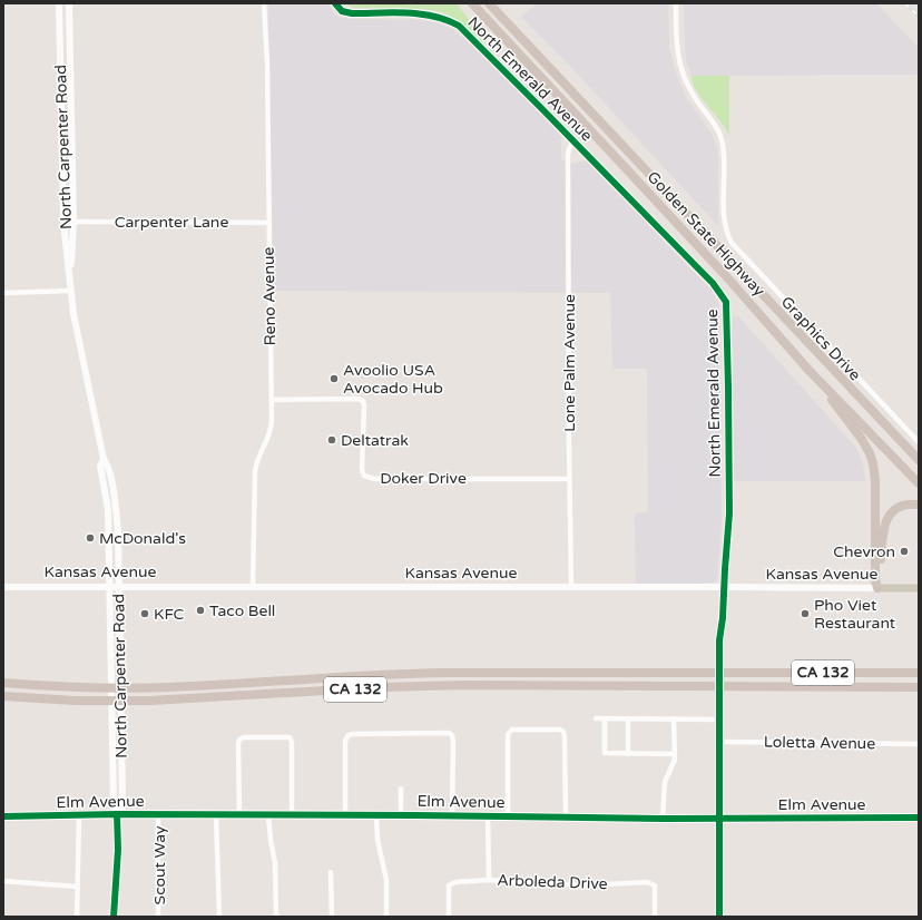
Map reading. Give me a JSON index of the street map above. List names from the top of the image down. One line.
{"streets":{"highway":["Golden State Highway","CA 132"],"main road":["North Emerald Avenue","North Carpenter Road","Kansas Avenue"],"street":["Carpenter Lane","Reno Avenue","Graphics Drive","Lone Palm Avenue","Doker Drive","Loletta Avenue","Elm Avenue","Scout Way","Arboleda Drive"]},"crossings":[["North Emerald Avenue","Lone Palm Avenue"],["North Emerald Avenue","Kansas Avenue"],["North Emerald Avenue","Loletta Avenue"],["North Emerald Avenue","Elm Avenue"],["North Carpenter Road","Carpenter Lane"],["North Carpenter Road","Kansas Avenue"],["North Carpenter Road","Elm Avenue"],["Carpenter Lane","Reno Avenue"],["Reno Avenue","Doker Drive"],["Reno Avenue","Kansas Avenue"],["Lone Palm Avenue","Doker Drive"],["Lone Palm Avenue","Kansas Avenue"],["Elm Avenue","Scout Way"]],"places":["Avoolio USA Avocado Hub","Deltatrak","McDonald's","Chevron","Taco Bell","KFC","Pho Viet Restaurant"]}
